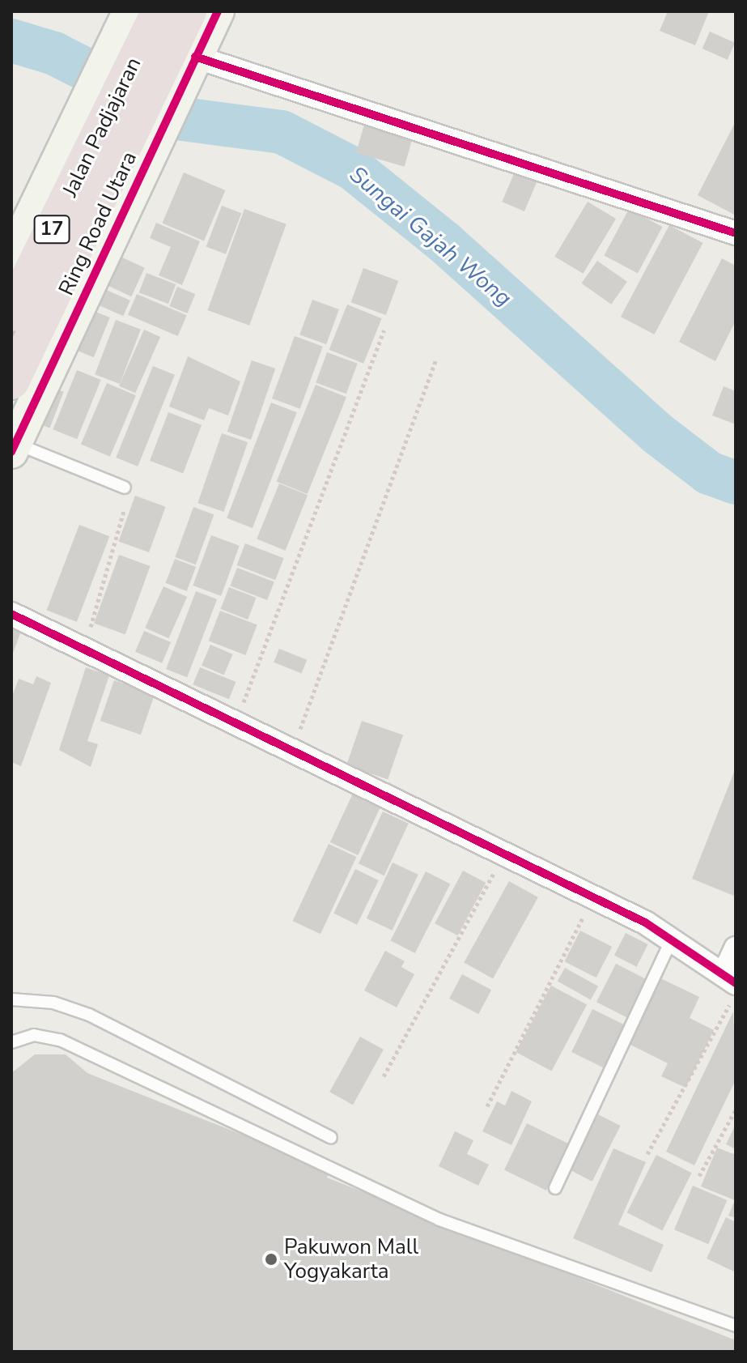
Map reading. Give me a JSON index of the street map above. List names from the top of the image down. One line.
{"streets":{"highway":["Jalan Padjajaran","17"],"street":["Ring Road Utara"]},"crossings":[["Jalan Padjajaran","Ring Road Utara"]],"water":["Sungai Gajah Wong"],"places":["Pakuwon Mall Yogyakarta"]}
